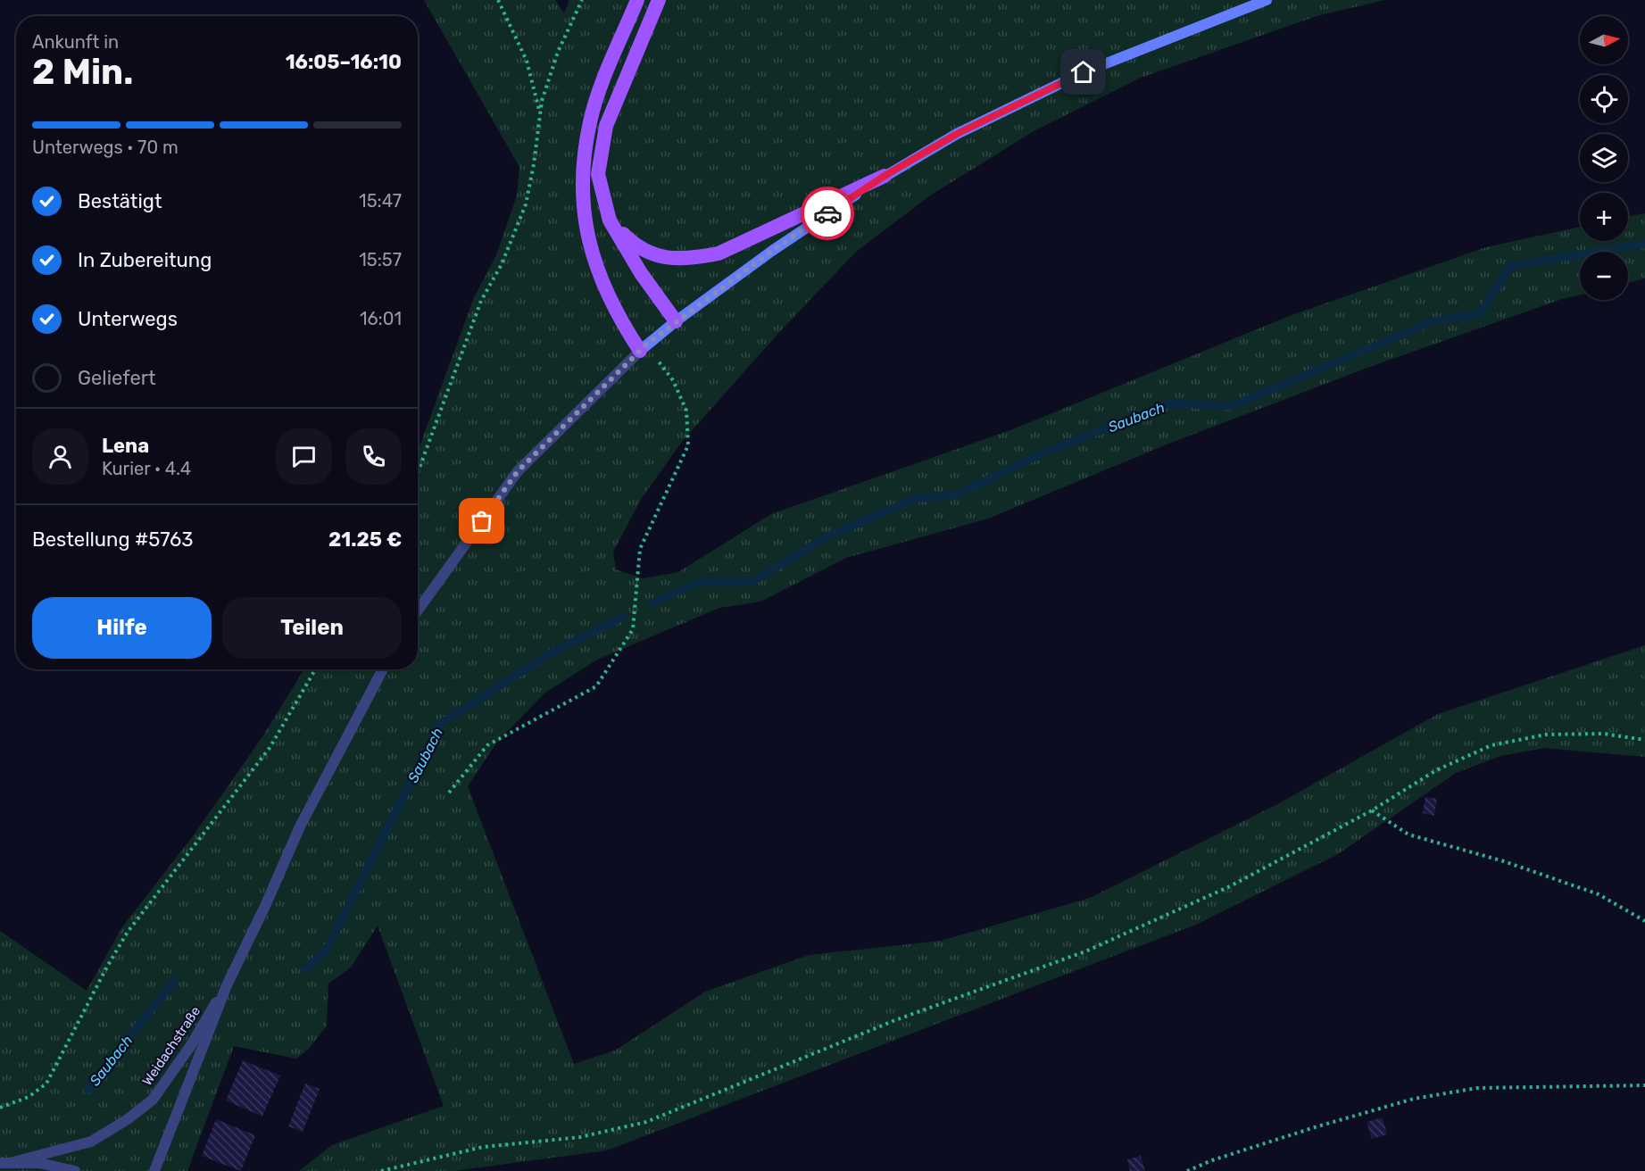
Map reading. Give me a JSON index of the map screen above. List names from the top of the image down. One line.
{"streets":{"street":["Weidachstraße"]},"water":["Saubach"],"north":"right","page":{"map_buttons":["+","−"],"heading":["2 Min.","Ankunft in","16:05–16:10"],"panel":["Lena","Kurier · 4.4","Bestellung #5763","21.25 €"],"bar":"Unterwegs · 70 m","list":[["Bestätigt","15:47"],["In Zubereitung","15:57"],["Unterwegs","16:01"],"Geliefert"],"buttons":["Hilfe","Teilen"]}}
